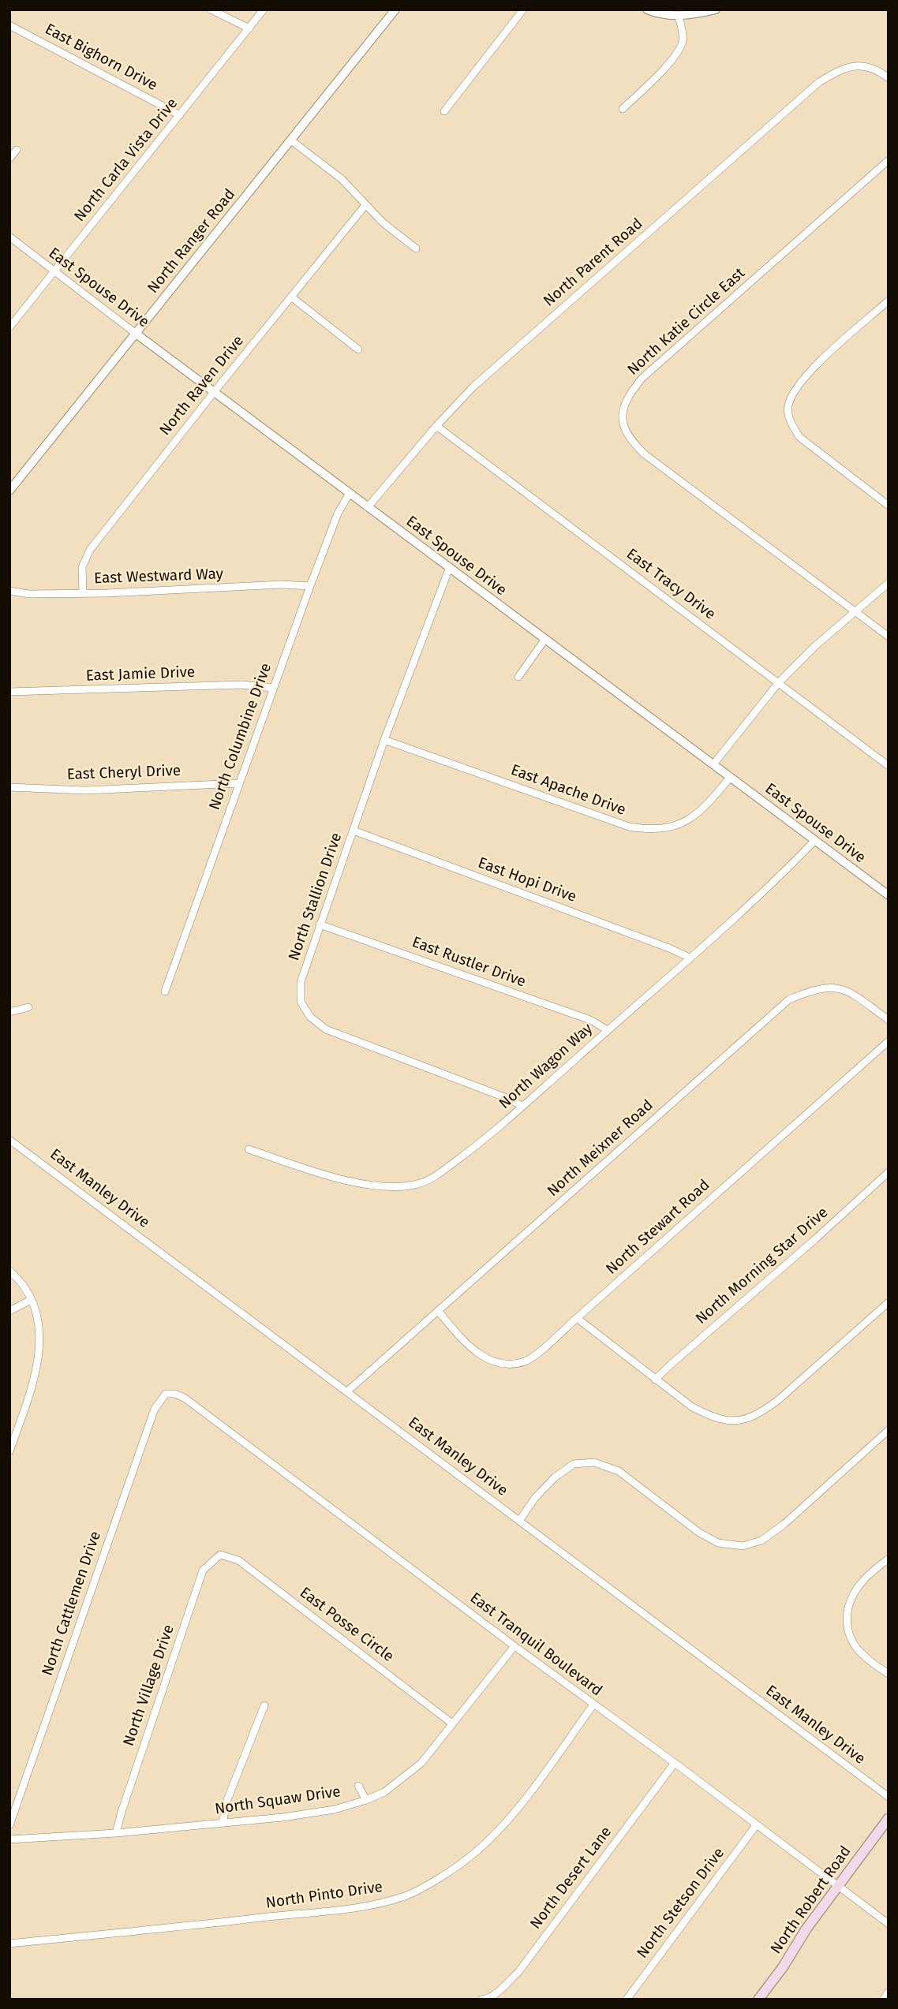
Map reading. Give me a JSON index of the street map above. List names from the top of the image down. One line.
{"streets":{"main road":["North Robert Road"],"street":["East Bighorn Drive","North Carla Vista Drive","North Ranger Road","North Parent Road","East Spouse Drive","North Katie Circle East","North Raven Drive","East Westward Way","East Tracy Drive","East Jamie Drive","North Columbine Drive","East Cheryl Drive","East Apache Drive","East Hopi Drive","North Stallion Drive","East Rustler Drive","North Wagon Way","North Meixner Road","East Manley Drive","North Stewart Road","North Morning Star Drive","North Cattlemen Drive","East Posse Circle","East Tranquil Boulevard","North Village Drive","North Squaw Drive","North Desert Lane","North Pinto Drive","North Stetson Drive"]},"crossings":[["East Bighorn Drive","North Carla Vista Drive"],["North Carla Vista Drive","East Spouse Drive"],["North Ranger Road","East Spouse Drive"],["North Parent Road","East Spouse Drive"],["North Parent Road","East Tracy Drive"],["East Spouse Drive","North Raven Drive"],["East Spouse Drive","North Columbine Drive"],["East Spouse Drive","East Apache Drive"],["East Spouse Drive","North Stallion Drive"],["East Spouse Drive","North Wagon Way"],["North Raven Drive","East Westward Way"],["East Westward Way","North Columbine Drive"],["East Jamie Drive","North Columbine Drive"],["North Columbine Drive","East Cheryl Drive"],["East Apache Drive","North Stallion Drive"],["East Hopi Drive","North Stallion Drive"],["East Hopi Drive","North Wagon Way"],["North Stallion Drive","East Rustler Drive"],["North Stallion Drive","North Wagon Way"],["East Rustler Drive","North Wagon Way"],["North Meixner Road","East Manley Drive"],["North Meixner Road","North Stewart Road"],["North Cattlemen Drive","East Tranquil Boulevard"],["East Posse Circle","North Village Drive"],["East Posse Circle","North Squaw Drive"],["East Tranquil Boulevard","North Squaw Drive"],["East Tranquil Boulevard","North Desert Lane"],["East Tranquil Boulevard","North Pinto Drive"],["East Tranquil Boulevard","North Robert Road"],["East Tranquil Boulevard","North Stetson Drive"],["North Village Drive","North Squaw Drive"]]}
